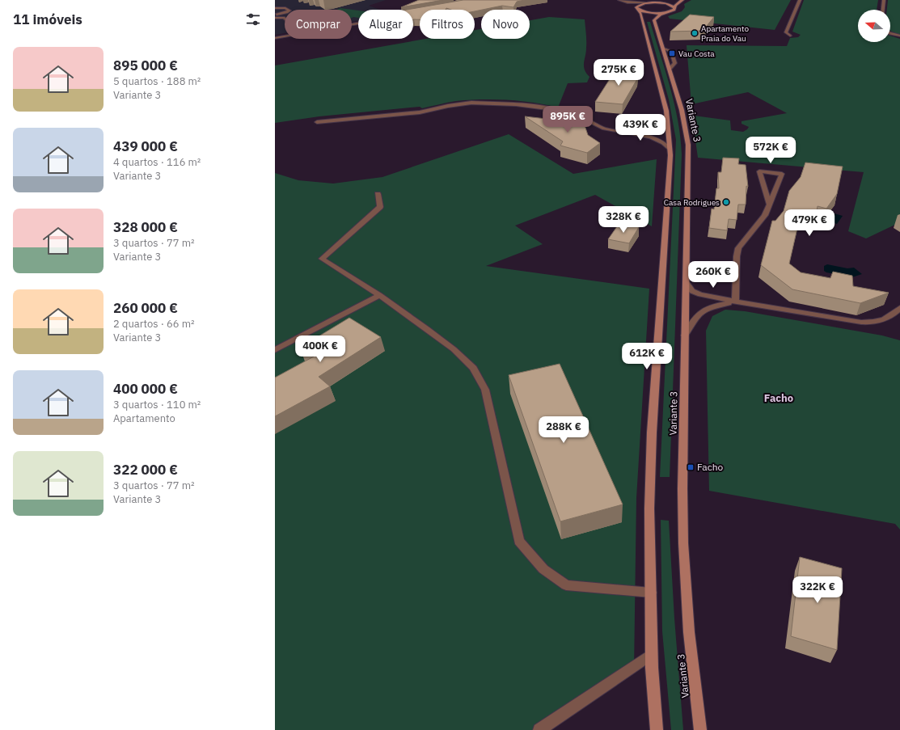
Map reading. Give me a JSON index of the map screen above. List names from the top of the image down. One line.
{"streets":{"main road":["Variante 3"]},"districts":["Facho"],"places":{"other":["Apartamento Praia do Vau","Casa Rodrigues"],"transit":["Vau Costa","Facho"]},"north":"left","page":{"heading":"11 imóveis","chip":["Comprar","Alugar","Filtros","Novo"],"list":[{"name":"895 000 €","note":"5 quartos · 188 m² · Variante 3"},{"name":"439 000 €","note":"4 quartos · 116 m² · Variante 3"},{"name":"328 000 €","note":"3 quartos · 77 m² · Variante 3"},{"name":"260 000 €","note":"2 quartos · 66 m² · Variante 3"},{"name":"400 000 €","note":"3 quartos · 110 m² · Apartamento"},{"name":"322 000 €","note":"3 quartos · 77 m² · Variante 3"}],"price":["275K €","895K €","439K €","572K €","328K €","479K €","260K €","400K €","612K €","288K €","322K €"]}}
